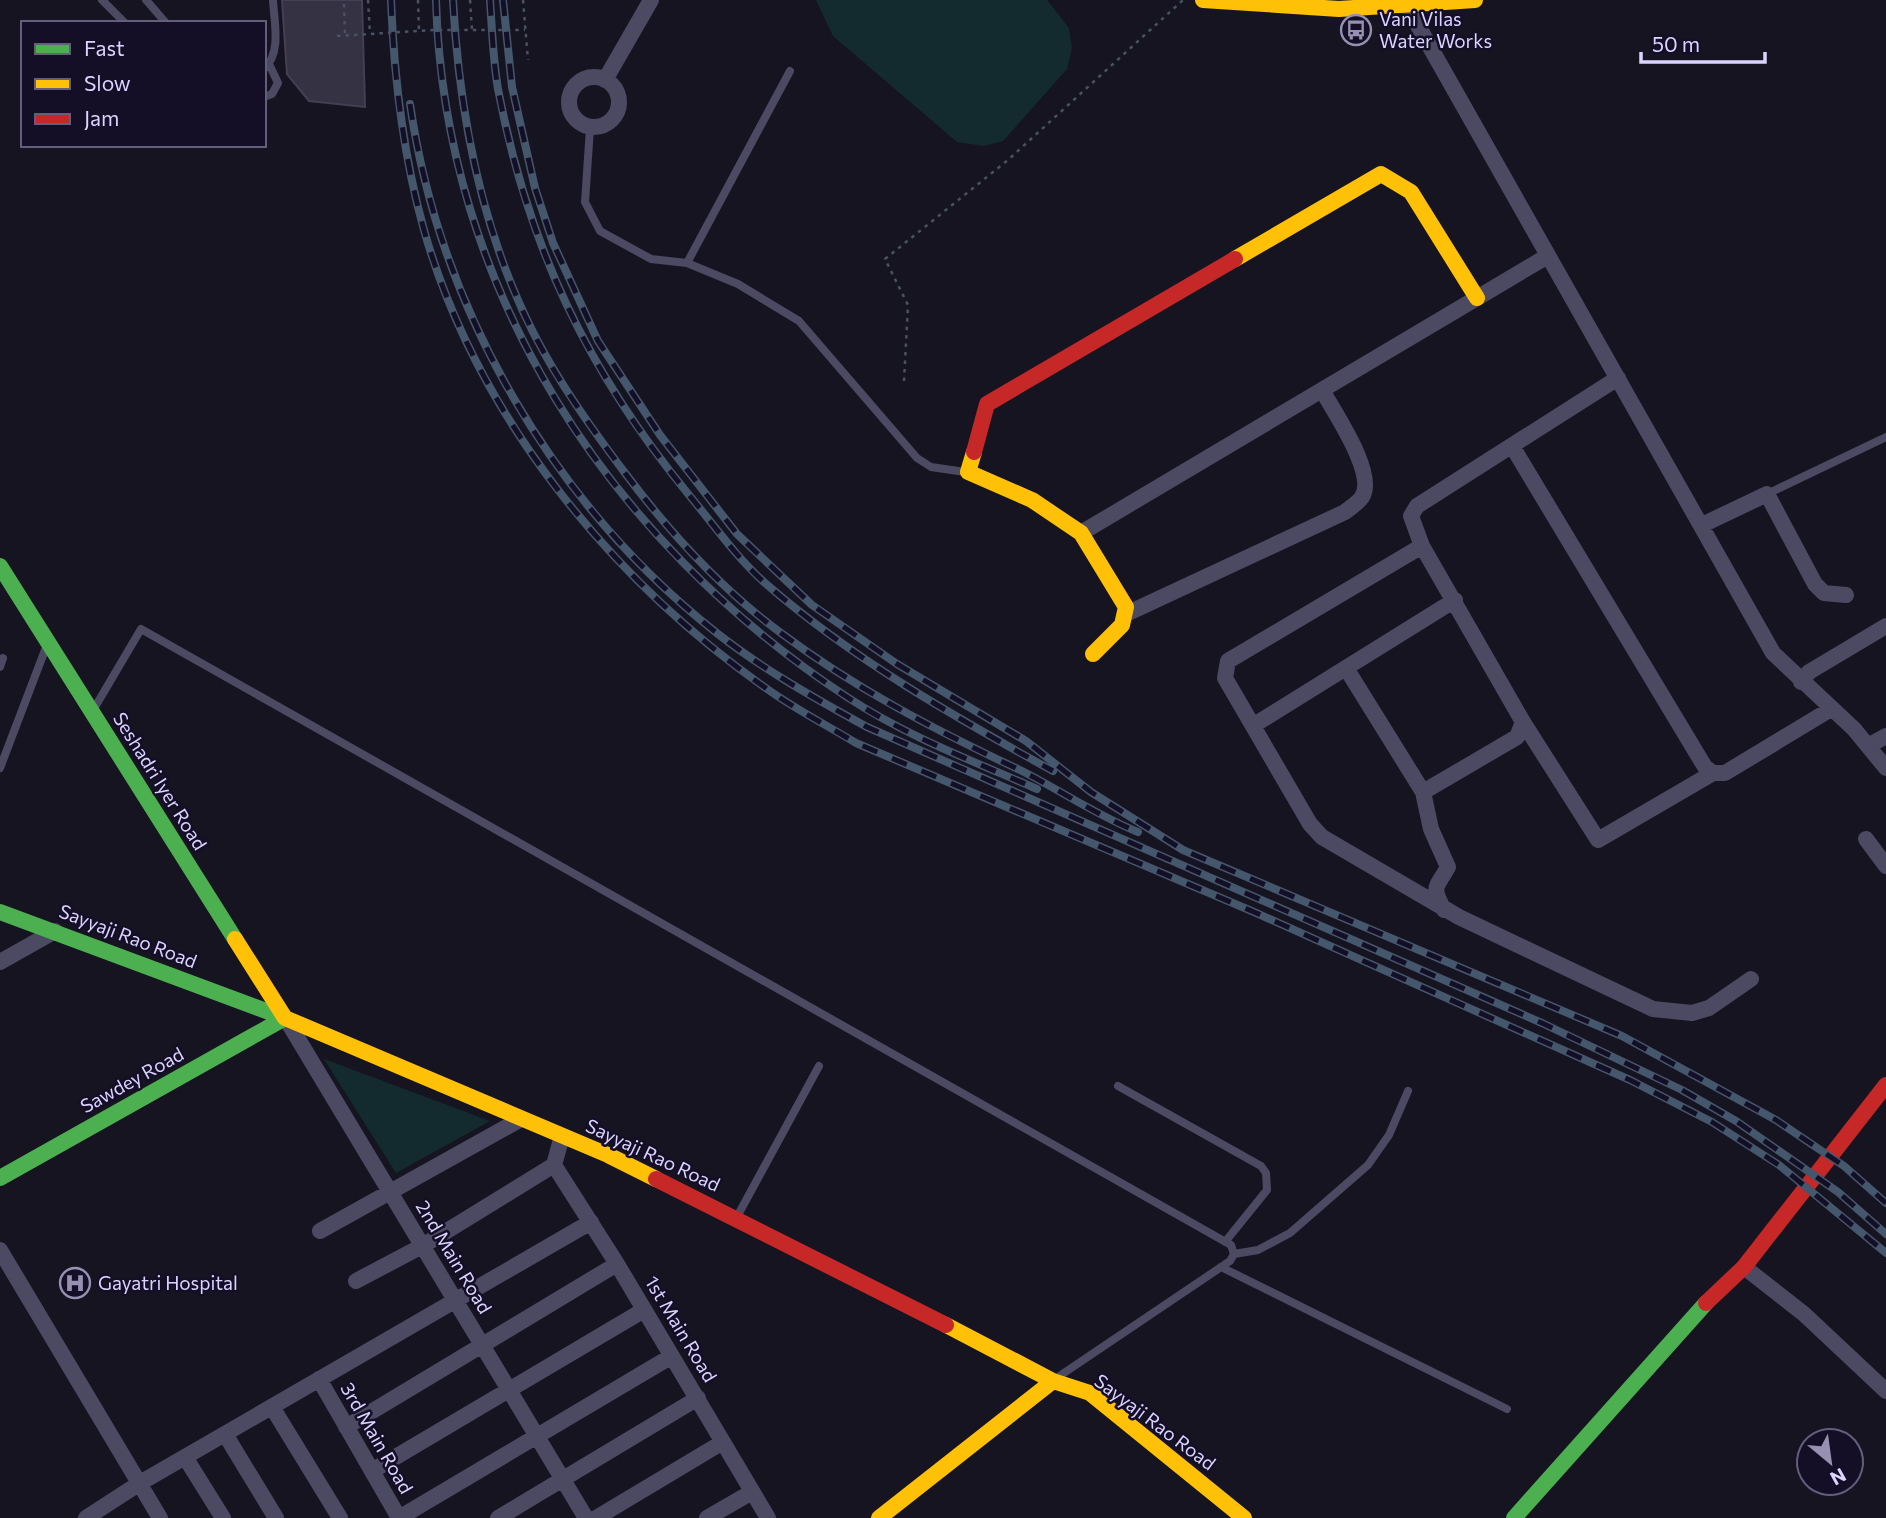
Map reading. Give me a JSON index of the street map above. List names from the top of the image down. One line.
{"streets":{"main road":["Seshadri Iyer Road","Sayyaji Rao Road","Sawdey Road"],"street":["2nd Main Road","1st Main Road","3rd Main Road"]},"crossings":[["Seshadri Iyer Road","Sayyaji Rao Road"],["Seshadri Iyer Road","Sawdey Road"],["Seshadri Iyer Road","2nd Main Road"],["Sayyaji Rao Road","Sawdey Road"],["Sayyaji Rao Road","2nd Main Road"],["Sawdey Road","2nd Main Road"]],"places":{"bus stop":["Vani Vilas Water Works"],"hospital":["Gayatri Hospital"]},"legend":["Fast","Slow","Jam"],"scale_bar":"50 m","north":"bottom right"}
